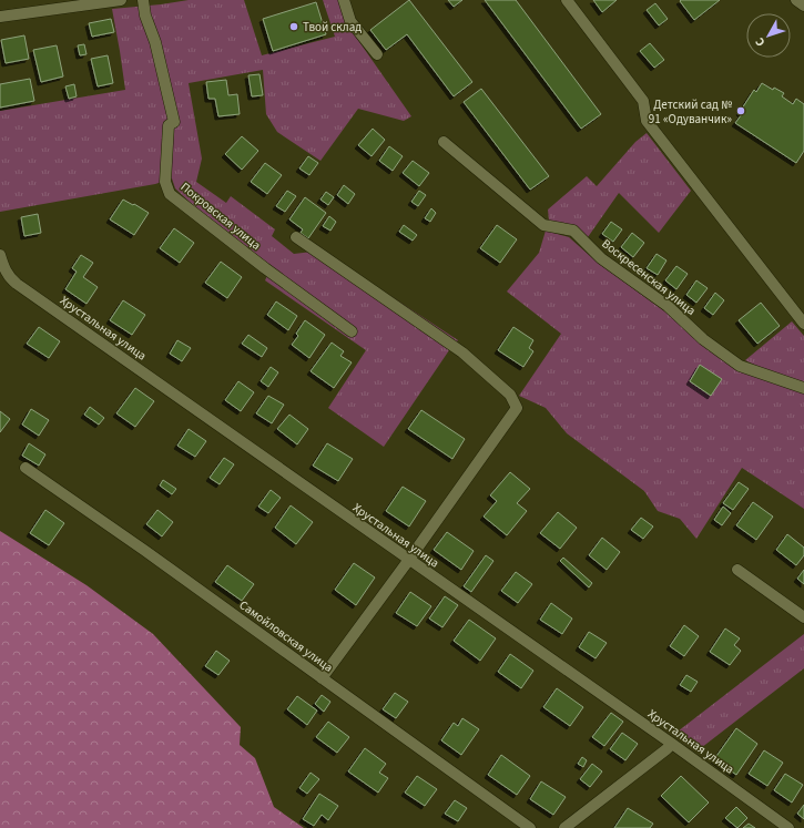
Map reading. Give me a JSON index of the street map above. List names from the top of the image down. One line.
{"streets":{"street":["Покровская улица","Воскресенская улица","Хрустальная улица","Самойловская улица"]},"places":["Твой склад","Детский сад № 91 «Одуванчик»"],"north":"bottom left"}
